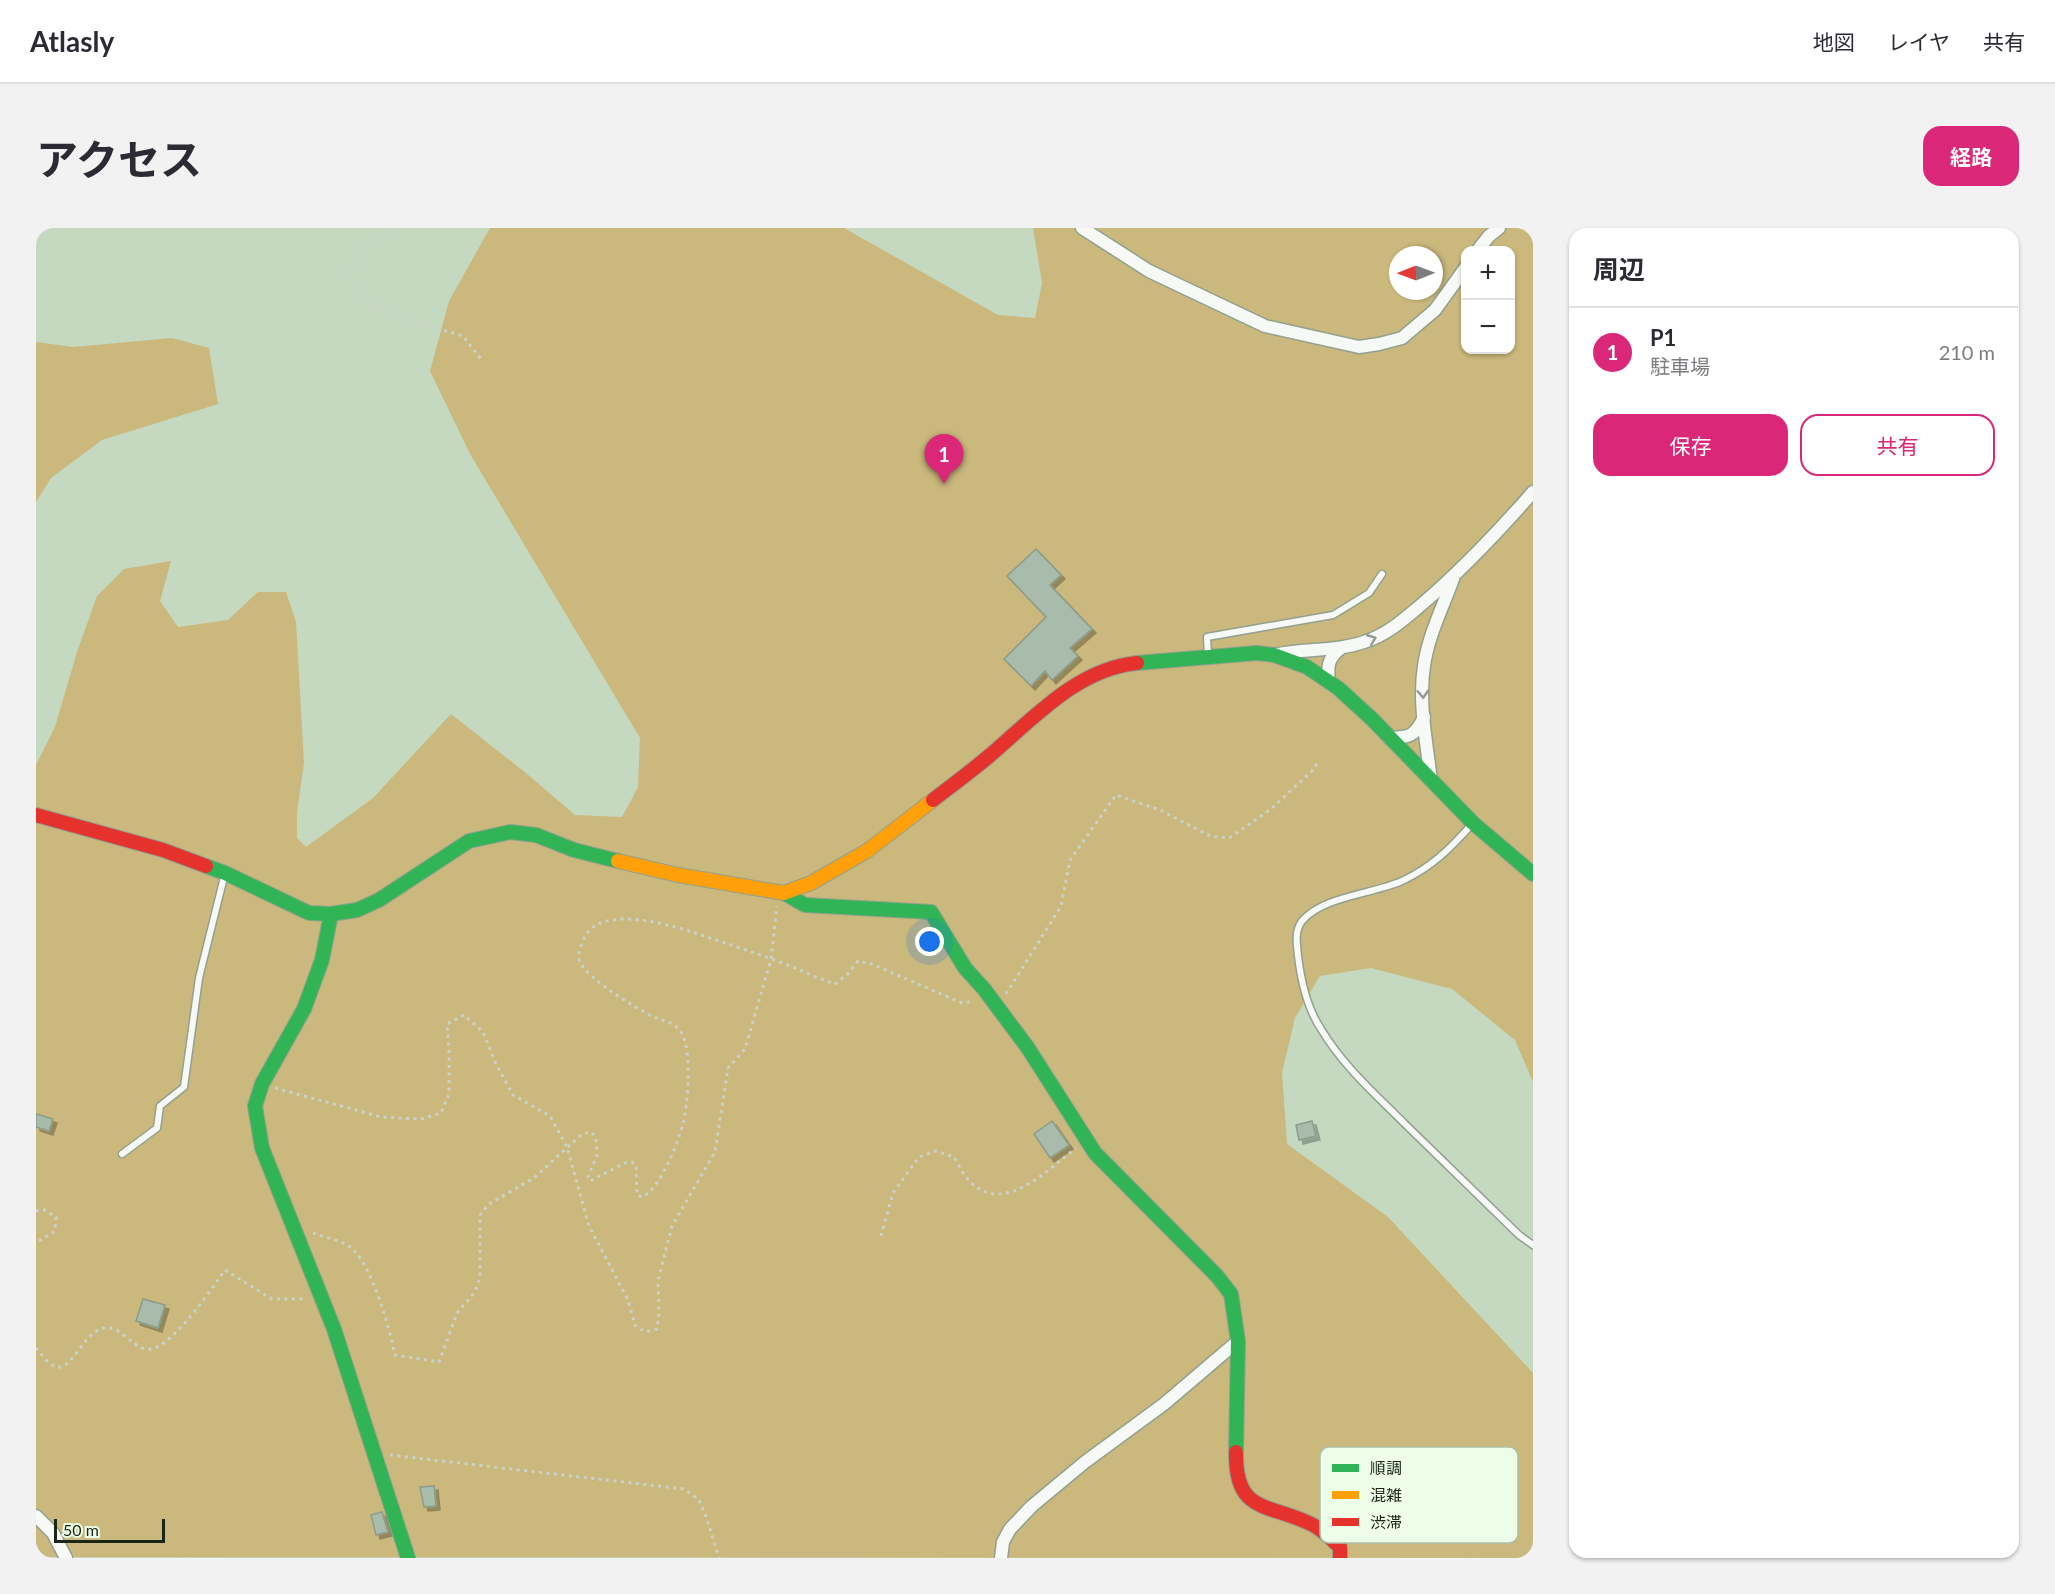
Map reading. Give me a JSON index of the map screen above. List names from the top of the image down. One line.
{"legend":["順調","混雑","渋滞"],"scale_bar":"50 m","north":"left","page":{"header":"Atlasly","nav":["地図","レイヤ","共有"],"title":"アクセス","buttons":["経路",["保存","共有"]],"heading":"周辺","map_buttons":["+","−"],"list":[{"mark":"1","name":"P1","note":"駐車場","value":"210 m"}],"pins":"1","scale":"50 m"}}
